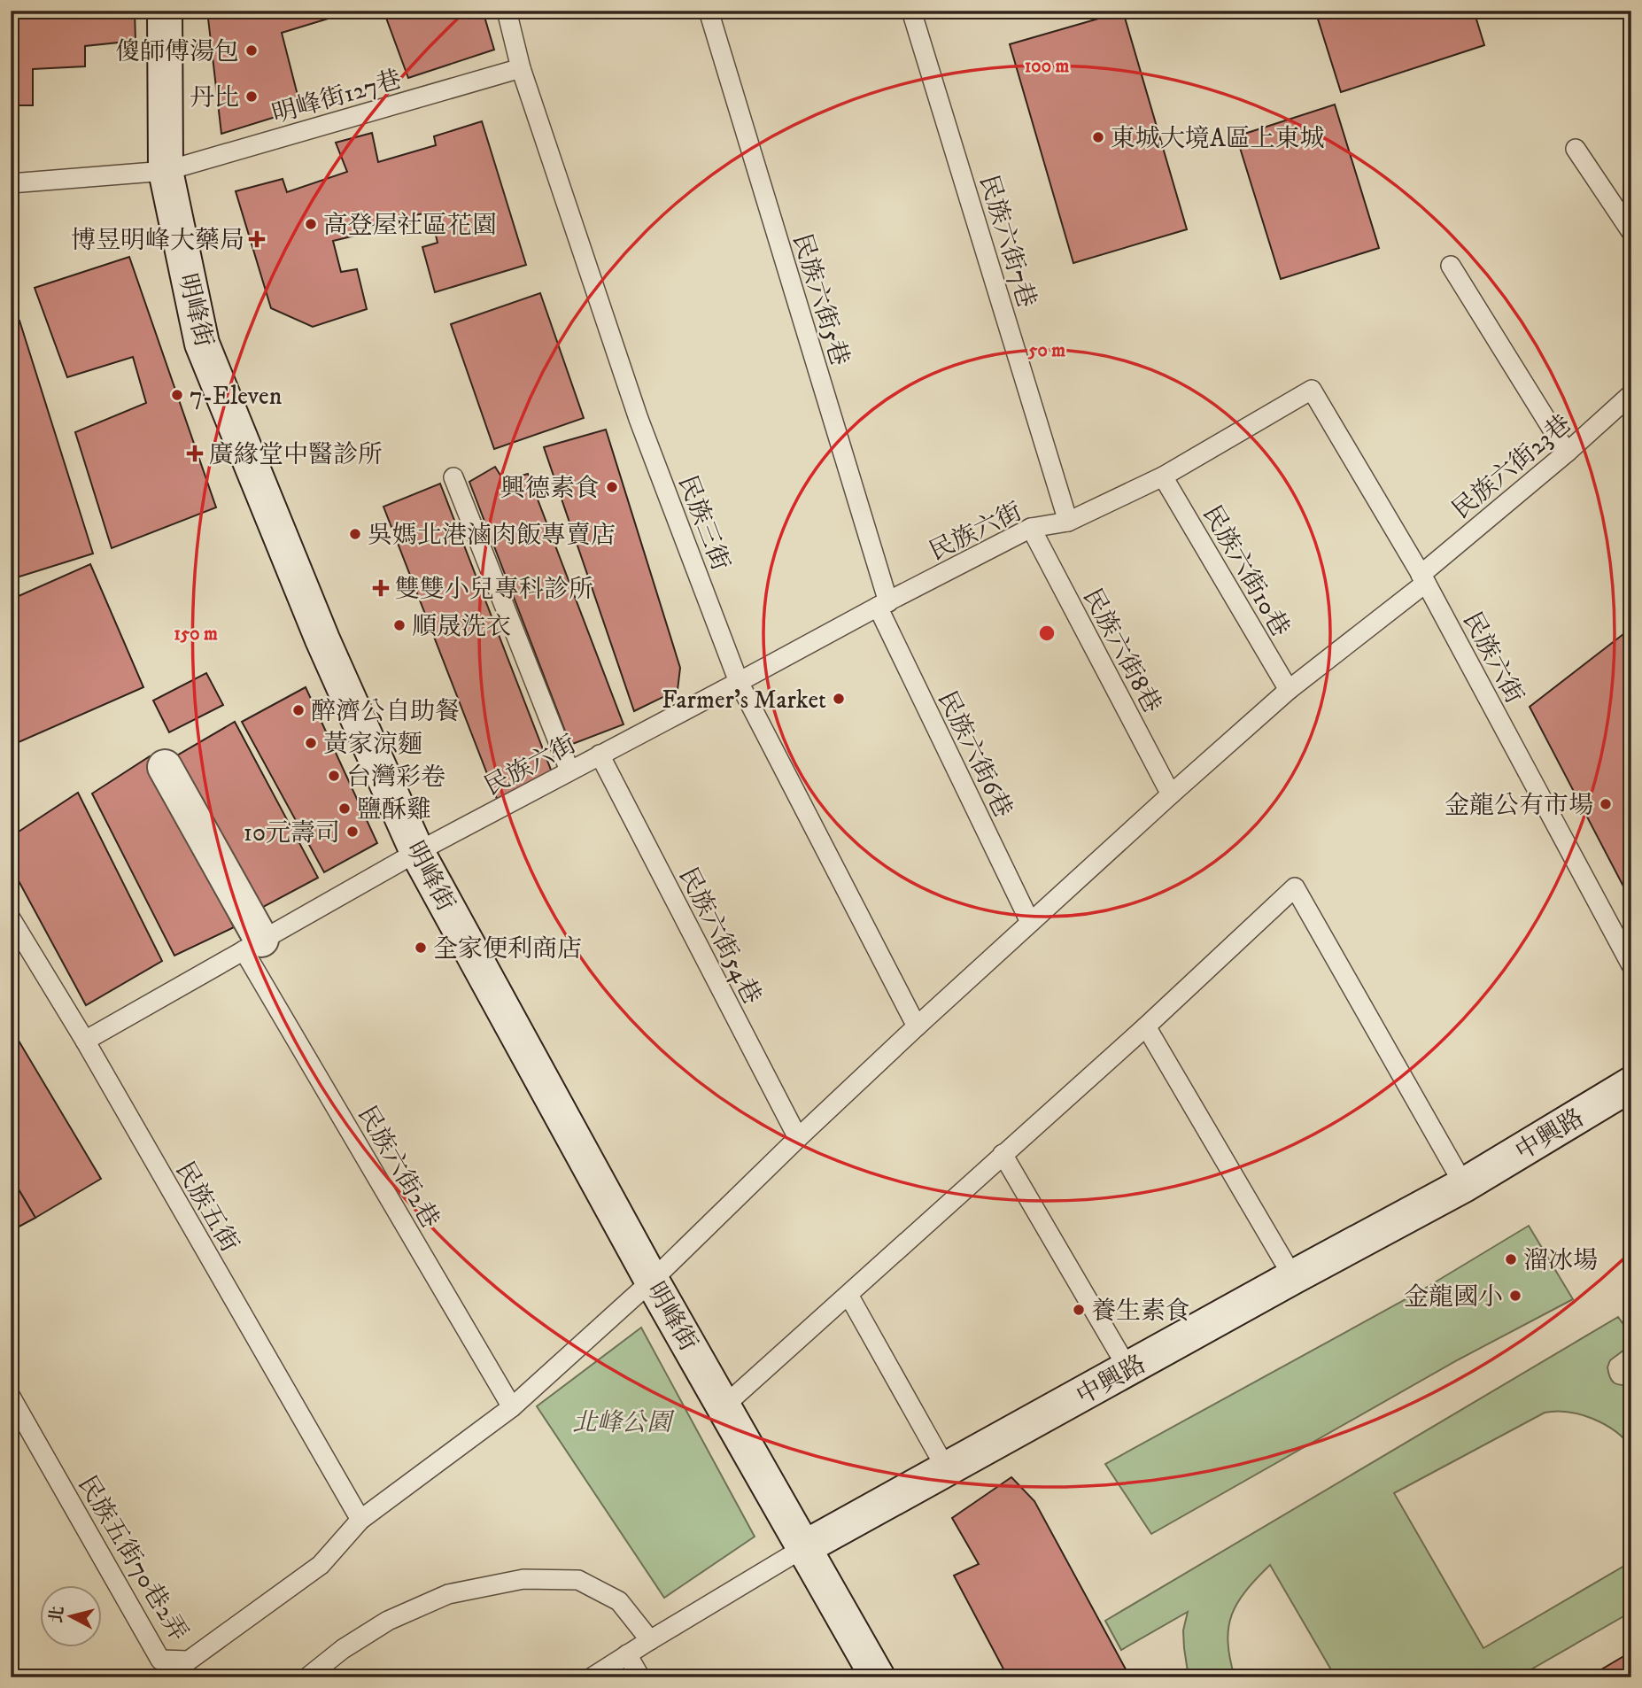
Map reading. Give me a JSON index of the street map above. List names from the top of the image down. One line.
{"streets":{"street":["明峰街","中興路"],"lane":["明峰街127巷","民族六街7巷","民族六街5巷","民族六街23巷","民族三街","民族六街","民族六街10巷","民族六街8巷","民族六街6巷","民族六街54巷","民族六街2巷","民族五街","民族五街70巷2弄"]},"crossings":[["明峰街127巷","明峰街"],["明峰街127巷","民族三街"],["民族六街7巷","民族六街"],["民族六街5巷","民族六街"],["民族六街5巷","民族六街6巷"],["明峰街","民族六街23巷"],["明峰街","民族六街"],["明峰街","中興路"],["民族六街23巷","民族三街"],["民族六街23巷","民族六街"],["民族六街23巷","民族六街10巷"],["民族六街23巷","民族六街8巷"],["民族六街23巷","民族六街6巷"],["民族六街23巷","民族六街54巷"],["民族六街23巷","民族六街2巷"],["民族六街23巷","民族五街"],["民族六街23巷","民族五街70巷2弄"],["民族三街","民族六街"],["民族六街","民族六街10巷"],["民族六街","民族六街8巷"],["民族六街","民族六街6巷"],["民族六街","民族六街54巷"],["民族六街","民族六街2巷"],["民族六街","民族五街"],["民族五街","民族五街70巷2弄"]],"parks":["北峰公園"],"places":{"other":["傻師傅湯包","丹比","東城大境A區上東城","高登屋社區花園","7-Eleven","興德素食","吳媽北港滷肉飯專賣店","順晟洗衣","Farmer's Market","醉濟公自助餐","黃家涼麵","台灣彩卷","金龍公有市場","鹽酥雞","10元壽司","全家便利商店","溜冰場","金龍國小","養生素食"],"health":["博昱明峰大藥局","廣緣堂中醫診所","雙雙小兒專科診所"]},"north":"left","rings":["100 m","50 m","150 m"]}
